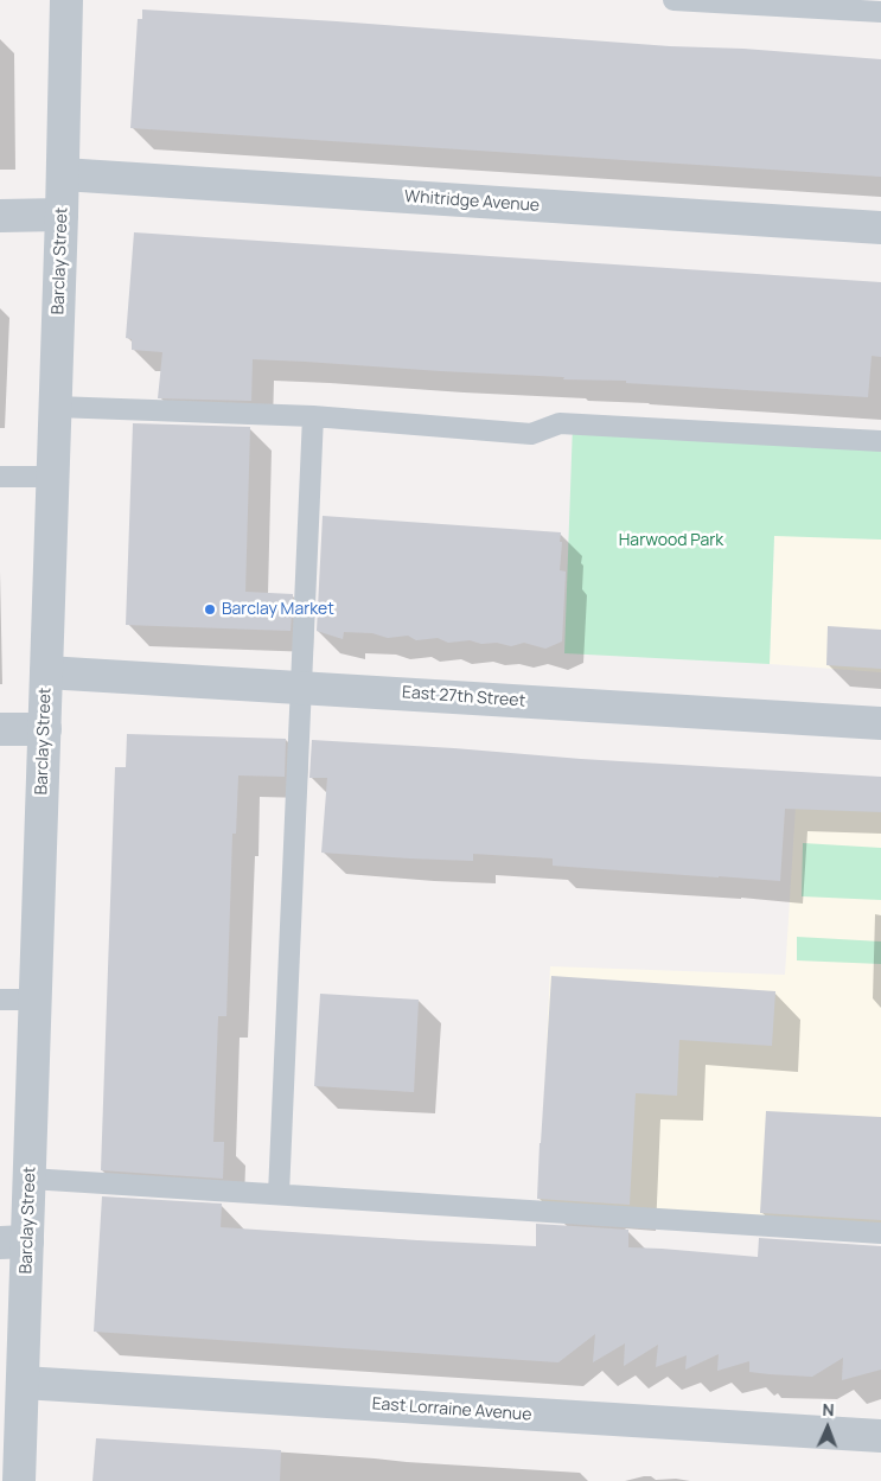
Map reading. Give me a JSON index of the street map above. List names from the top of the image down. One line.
{"streets":{"street":["Whitridge Avenue","Barclay Street","East 27th Street","East Lorraine Avenue"]},"crossings":[["Whitridge Avenue","Barclay Street"],["Barclay Street","East 27th Street"],["Barclay Street","East Lorraine Avenue"]],"parks":["Harwood Park"],"places":["Barclay Market"],"north":"top"}
